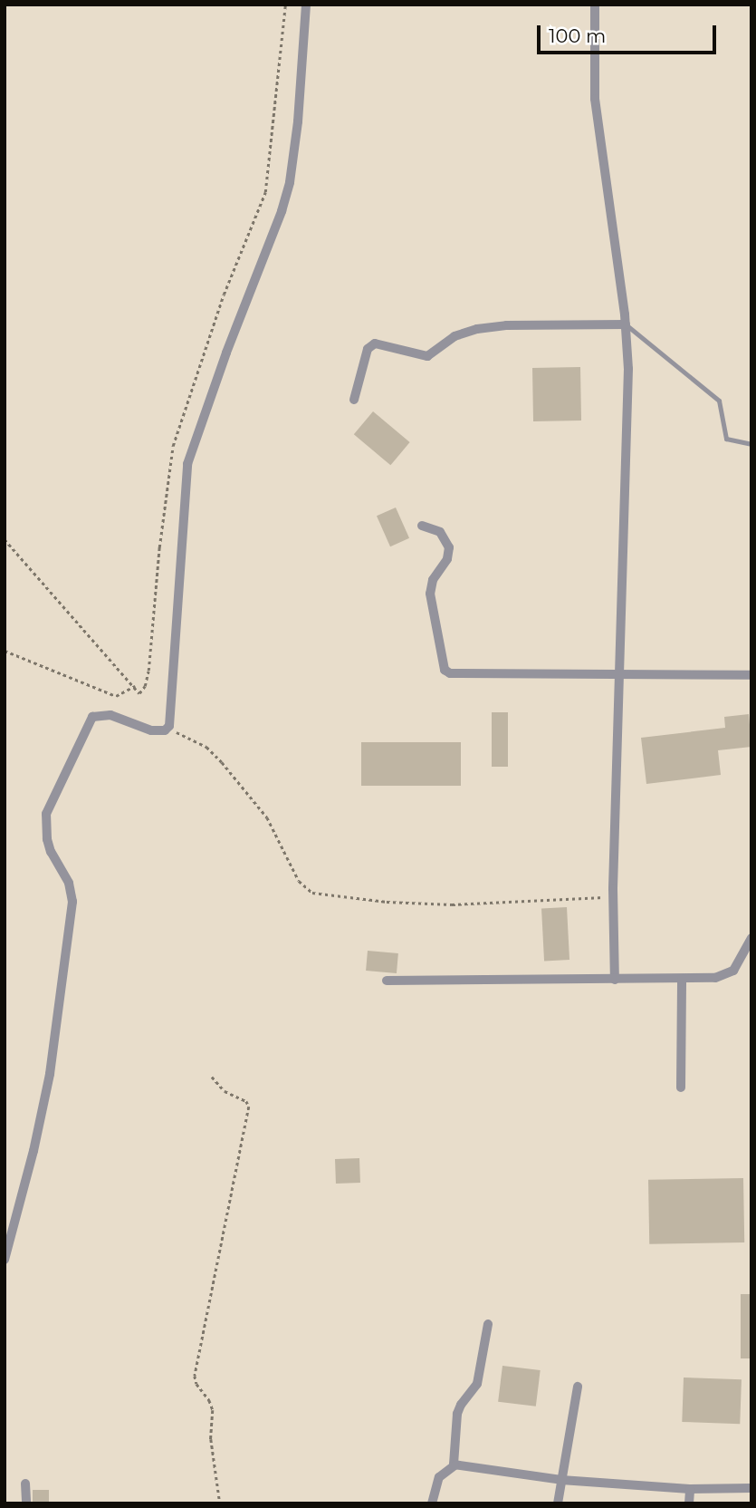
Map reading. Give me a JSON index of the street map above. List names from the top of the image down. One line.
{"scale_bar":"100 m"}
